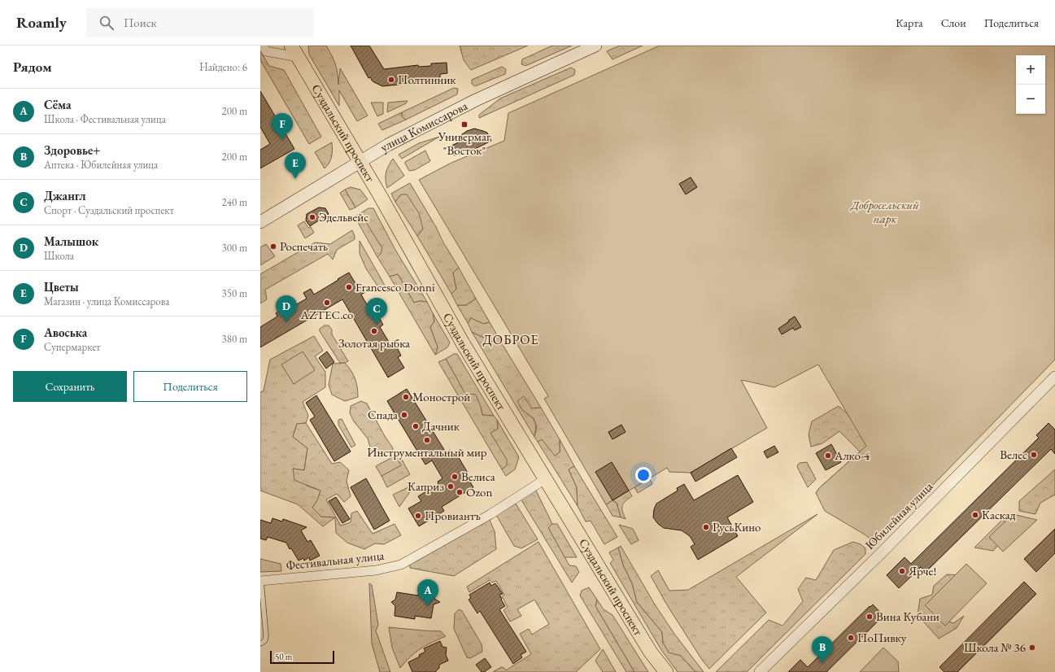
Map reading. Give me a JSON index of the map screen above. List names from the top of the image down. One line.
{"streets":{"main road":["улица Комиссарова","Суздальский проспект"],"street":["Юбилейная улица","Фестивальная улица"]},"crossings":[["улица Комиссарова","Суздальский проспект"],["Суздальский проспект","Фестивальная улица"]],"districts":["ДОБРОЕ"],"parks":["Добросельский парк"],"places":{"other":["Полтинник","Эдельвейс","Роспечать","Francesco Donni","AZTEC.co","Золотая рыбка","Монострой","Спада","Дачник","Инструментальный мир","Велес","Алко-4","Велиса","Каприз","Ozon","Каскад","Провиантъ","РусьКино","Ярче!","Вина Кубани","ПоПивку","Школа № 36"],"transit":["Универмаг \"Восток\""]},"scale_bar":"50 m","page":{"header":"Roamly","search":"Поиск","nav":["Карта","Слои","Поделиться"],"heading":["Рядом","Найдено: 6"],"map_buttons":["+","−"],"list":[{"mark":"A","name":"Сёма","note":"Школа · Фестивальная улица","value":"200 m"},{"mark":"B","name":"Здоровье+","note":"Аптека · Юбилейная улица","value":"200 m"},{"mark":"C","name":"Джангл","note":"Спорт · Суздальский проспект","value":"240 m"},{"mark":"D","name":"Малышок","note":"Школа","value":"300 m"},{"mark":"E","name":"Цветы","note":"Магазин · улица Комиссарова","value":"350 m"},{"mark":"F","name":"Авоська","note":"Супермаркет","value":"380 m"}],"pins":["F","E","D","C","A","B"],"buttons":["Сохранить","Поделиться"],"scale":"50 m"}}
